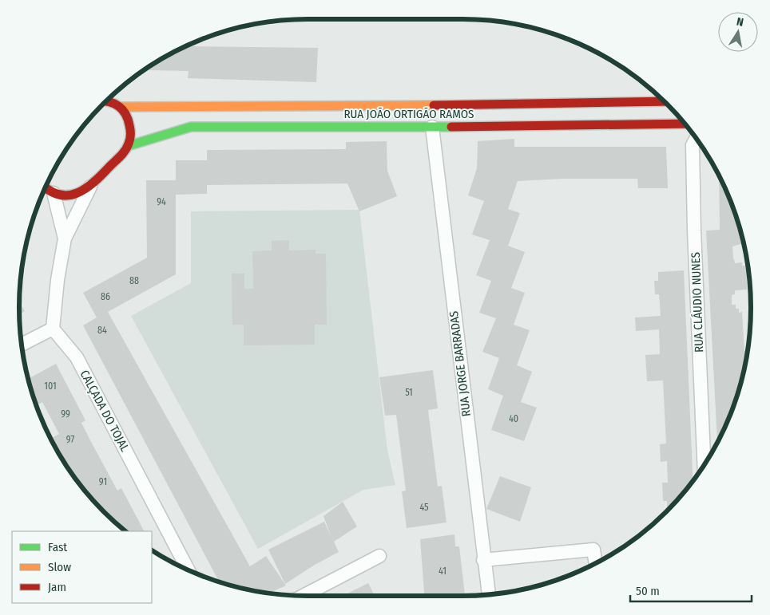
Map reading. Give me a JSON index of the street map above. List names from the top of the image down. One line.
{"streets":{"street":["RUA JOÃO ORTIGÃO RAMOS","RUA CLÁUDIO NUNES","RUA JORGE BARRADAS","CALÇADA DO TOJAL"]},"crossings":[["RUA JOÃO ORTIGÃO RAMOS","RUA JORGE BARRADAS"]],"house_numbers":["94","88","86","84","101","51","99","40","97","91","45","41"],"legend":["Fast","Slow","Jam"],"scale_bar":"50 m","north":"top"}
